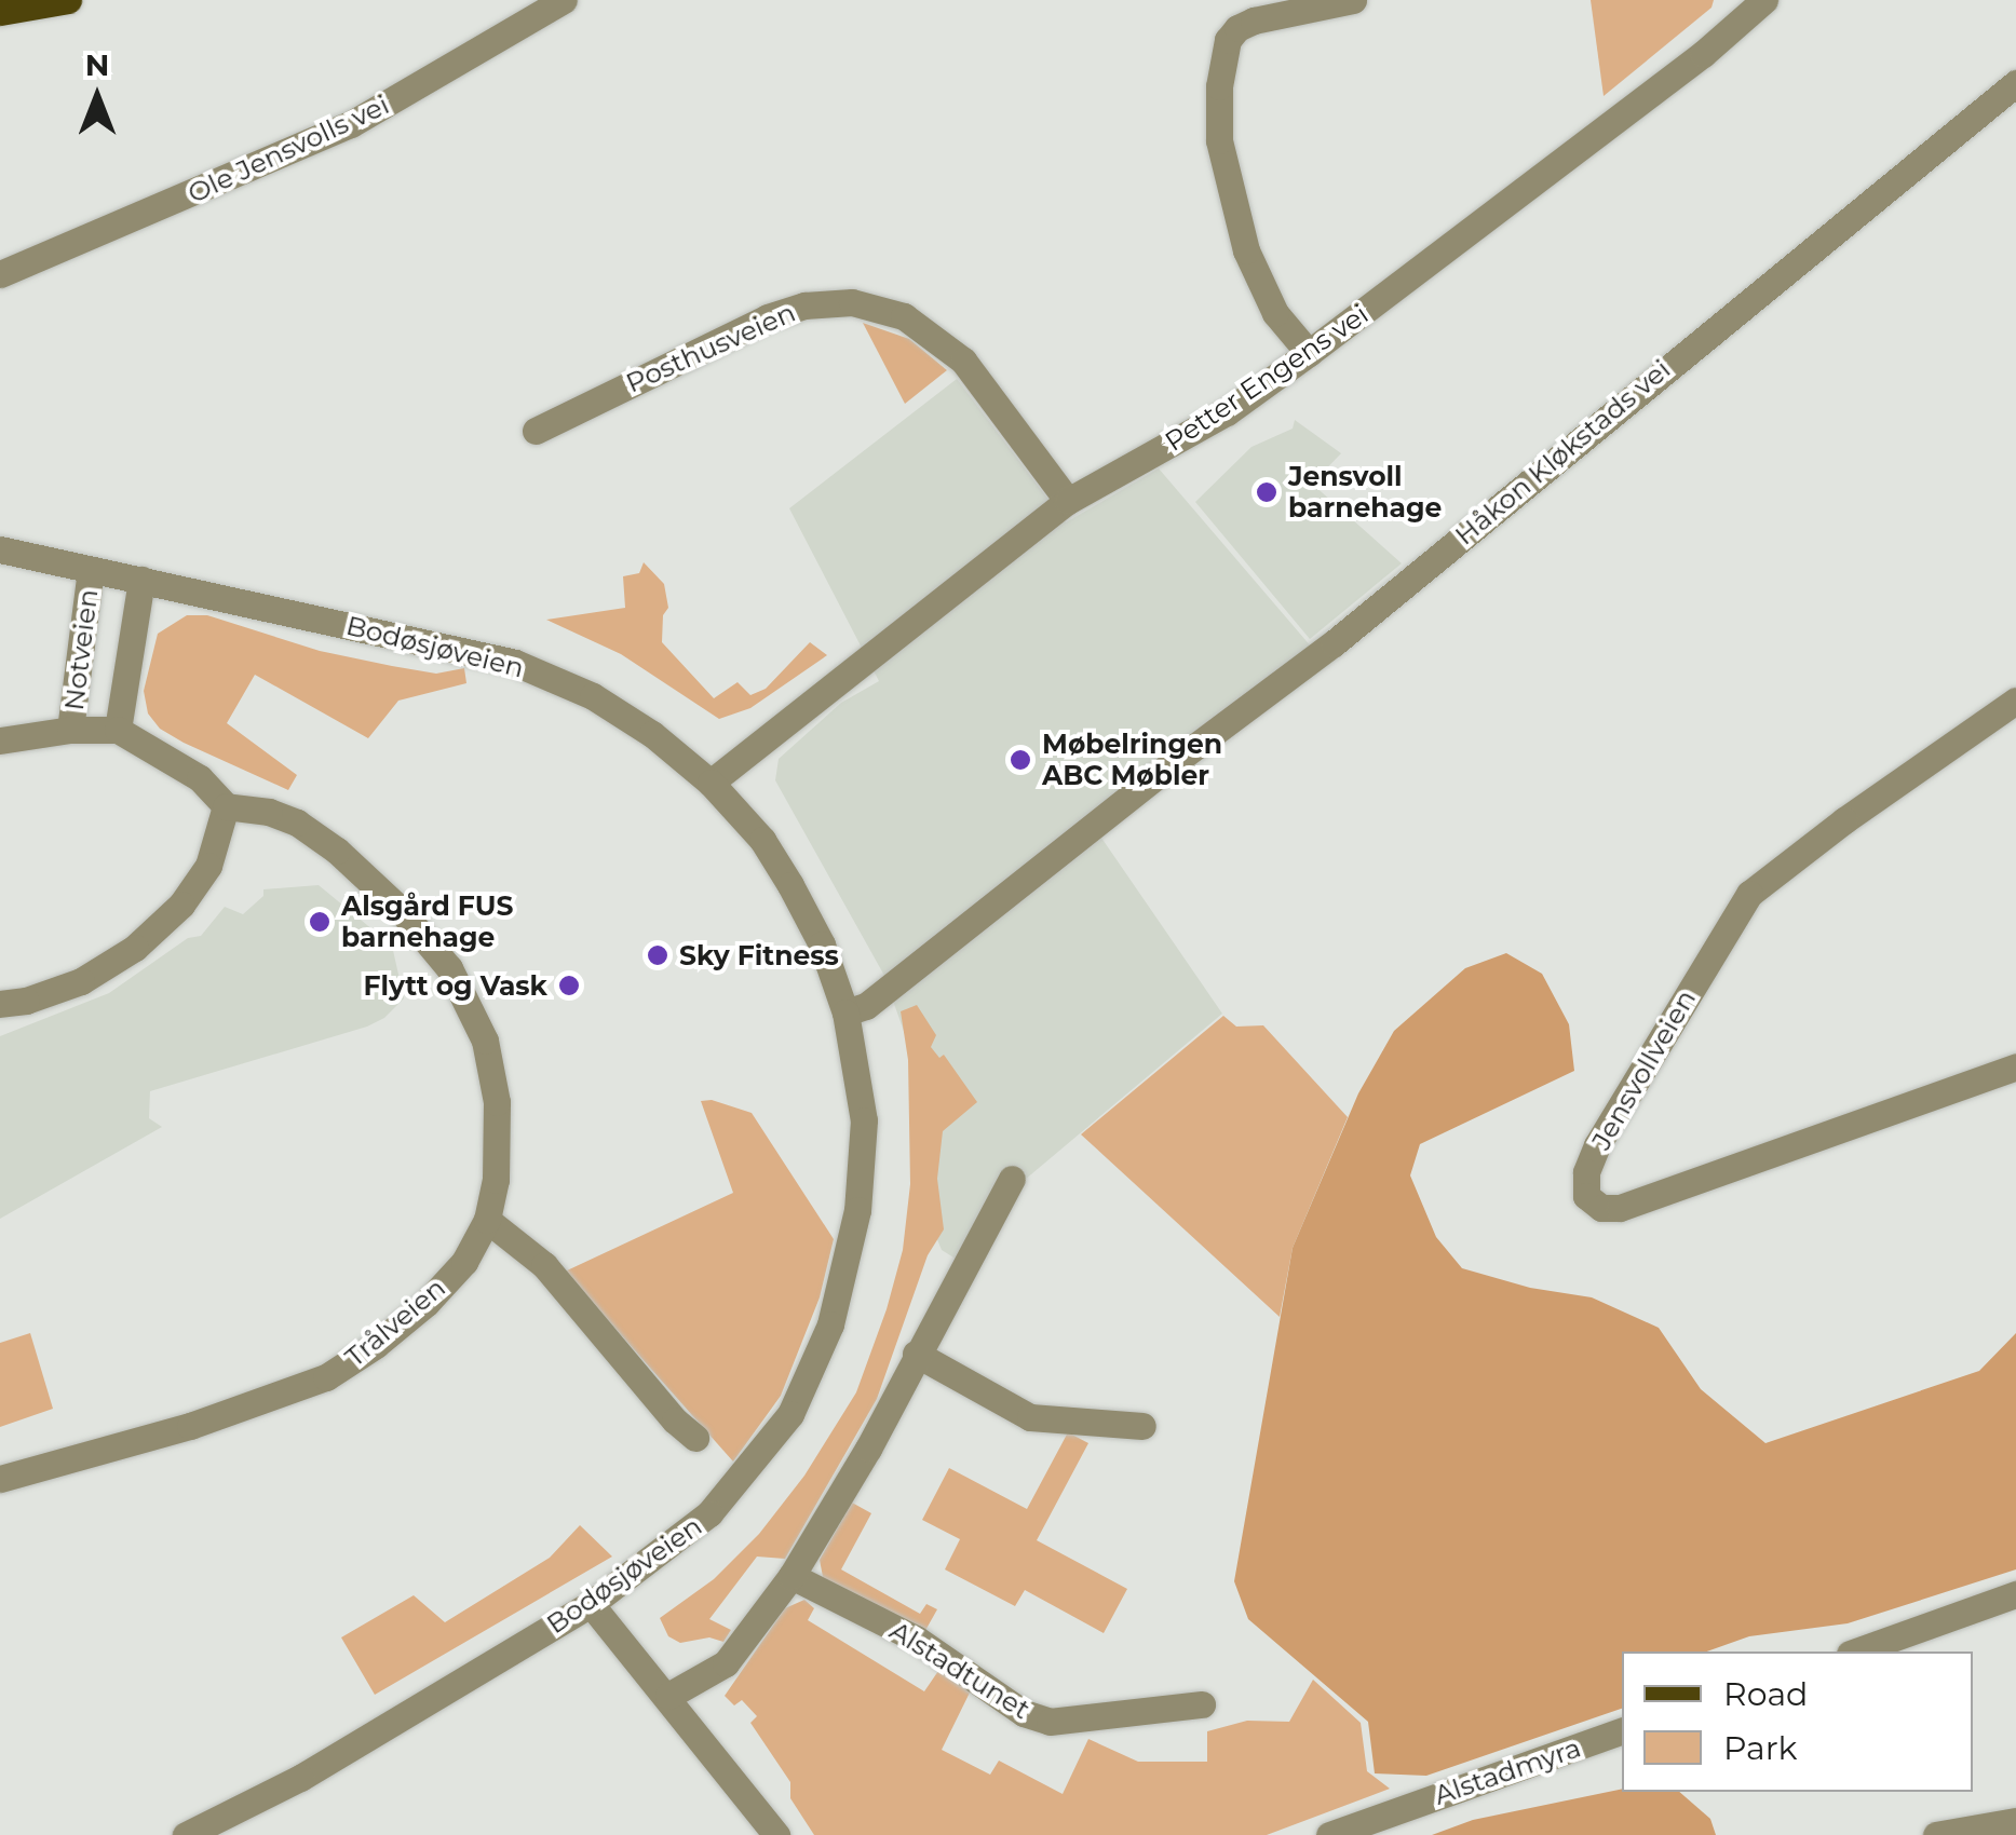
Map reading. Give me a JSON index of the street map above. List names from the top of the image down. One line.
{"streets":{"street":["Ole Jensvolls vei","Posthusveien","Petter Engens vei","Håkon Kløkstads vei","Bodøsjøveien","Notveien","Jensvollveien","Trålveien","Alstadtunet","Alstadmyra"]},"crossings":[["Posthusveien","Petter Engens vei"],["Petter Engens vei","Bodøsjøveien"],["Håkon Kløkstads vei","Bodøsjøveien"],["Bodøsjøveien","Notveien"]],"places":["Jensvoll barnehage","Møbelringen ABC Møbler","Alsgård FUS barnehage","Sky Fitness","Flytt og Vask"],"legend":["Road","Park"],"north":"top"}
